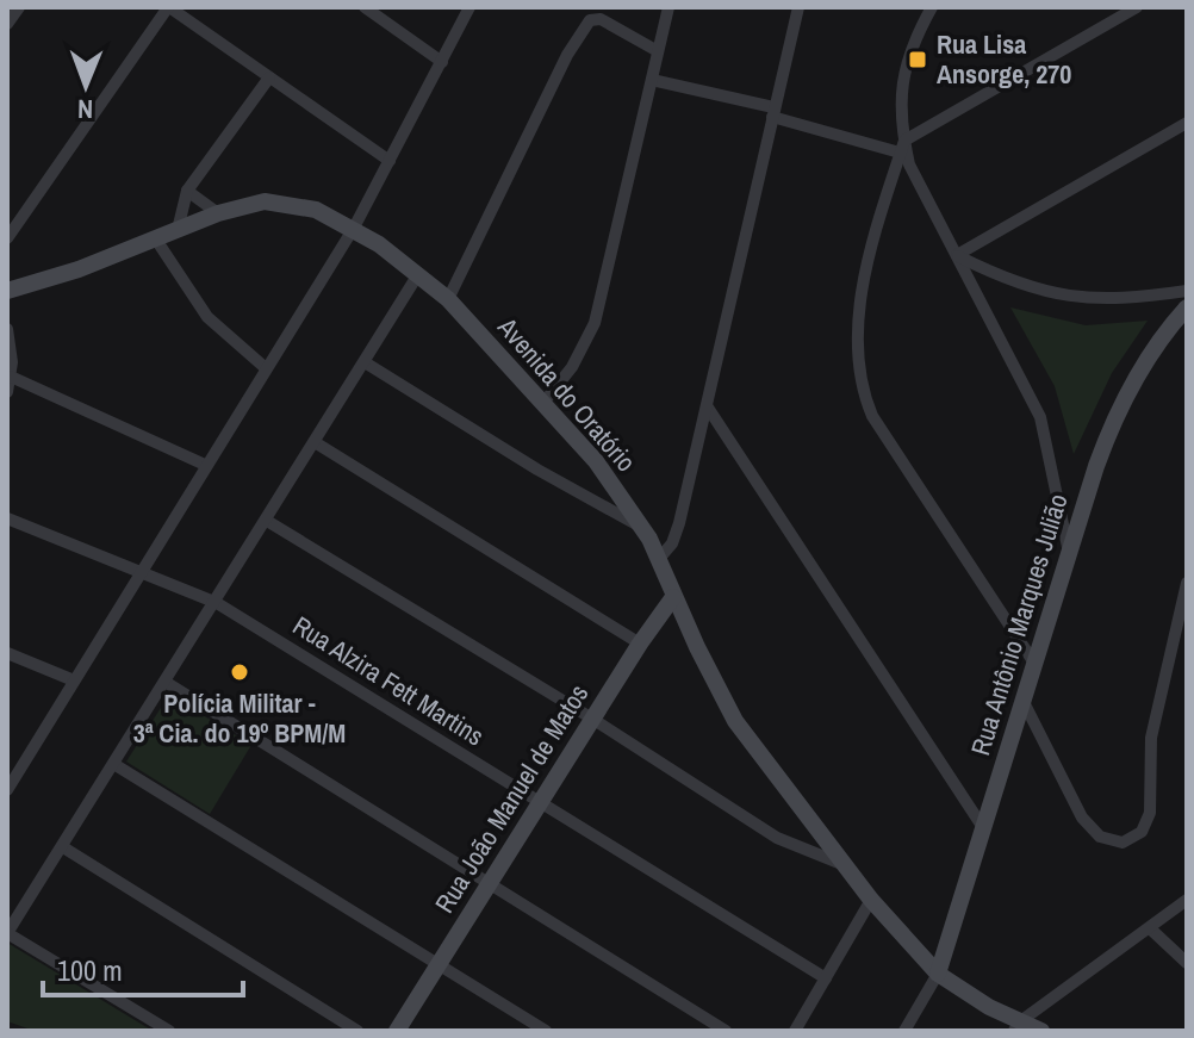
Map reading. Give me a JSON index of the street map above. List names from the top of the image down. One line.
{"streets":{"main road":["Avenida do Oratório","Rua Antônio Marques Julião","Rua João Manuel de Matos"],"street":["Rua Alzira Fett Martins"]},"crossings":[["Avenida do Oratório","Rua Antônio Marques Julião"],["Avenida do Oratório","Rua João Manuel de Matos"],["Rua Alzira Fett Martins","Rua João Manuel de Matos"]],"places":{"transit":["Rua Lisa Ansorge, 270"],"other":["Polícia Militar - 3ª Cia. do 19º BPM/M"]},"scale_bar":"100 m","north":"bottom"}
